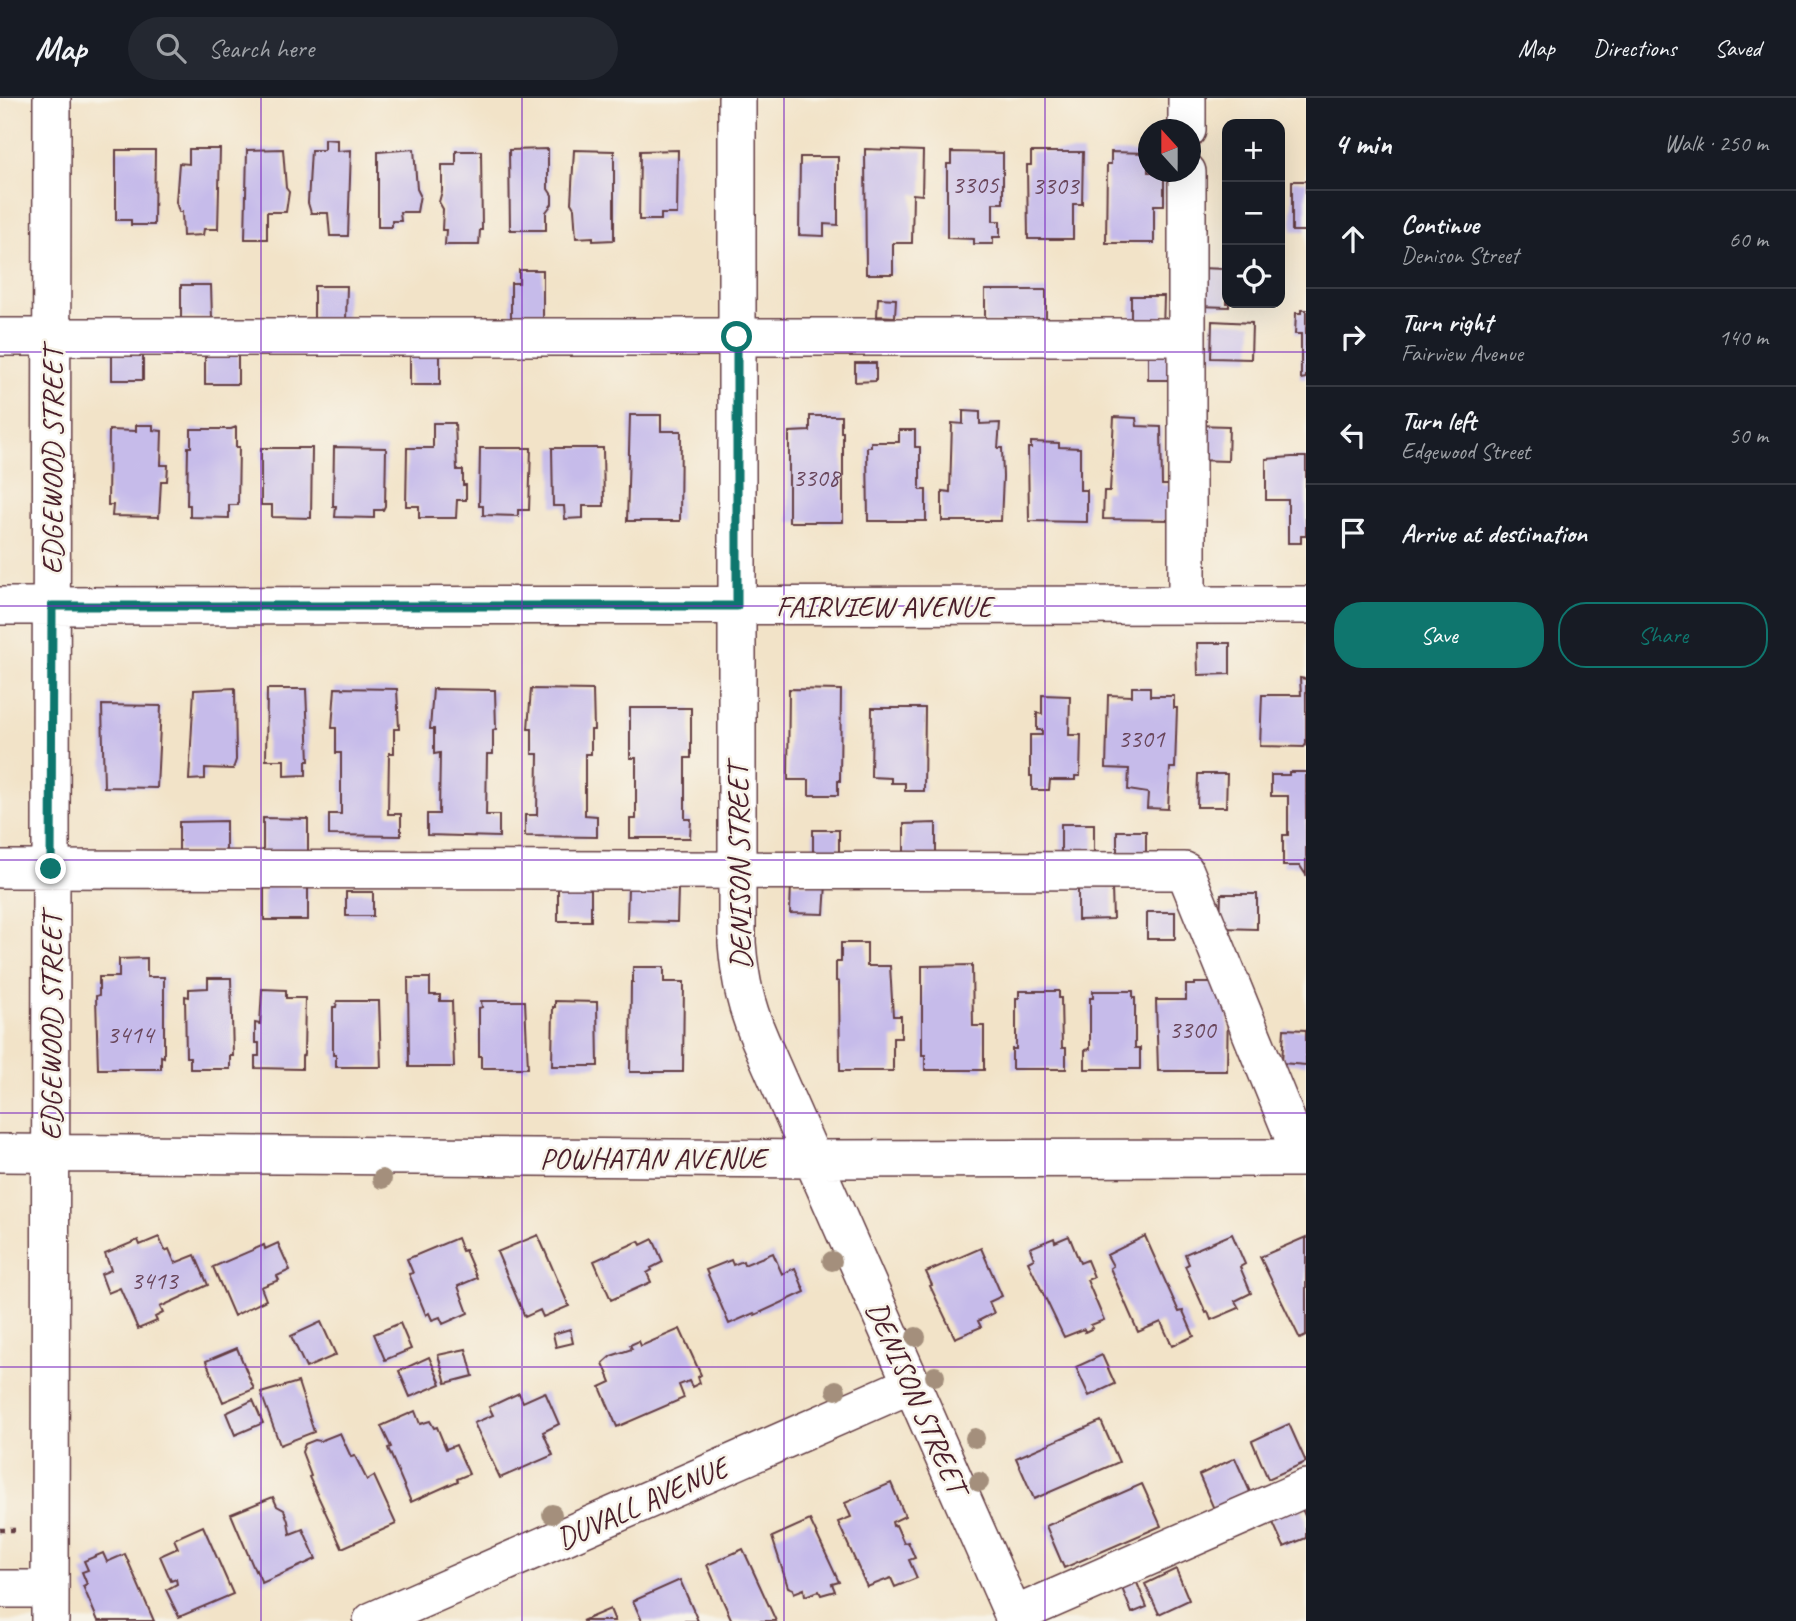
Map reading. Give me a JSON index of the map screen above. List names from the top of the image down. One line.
{"streets":{"street":["EDGEWOOD STREET","FAIRVIEW AVENUE","DENISON STREET","POWHATAN AVENUE","DUVALL AVENUE"]},"crossings":[["EDGEWOOD STREET","FAIRVIEW AVENUE"],["EDGEWOOD STREET","POWHATAN AVENUE"],["FAIRVIEW AVENUE","DENISON STREET"],["DENISON STREET","POWHATAN AVENUE"],["DENISON STREET","DUVALL AVENUE"]],"house_numbers":["3305","3303","3308","3301","3300","3414","3413"],"north":"top","page":{"header":"Map","search":"Search here","nav":["Map","Directions","Saved"],"heading":["4 min","Walk · 250 m"],"map_buttons":["+","−"],"list":[["Continue","Denison Street","60 m"],["Turn right","Fairview Avenue","140 m"],["Turn left","Edgewood Street","50 m"],"Arrive at destination"],"buttons":["Save","Share"]}}
